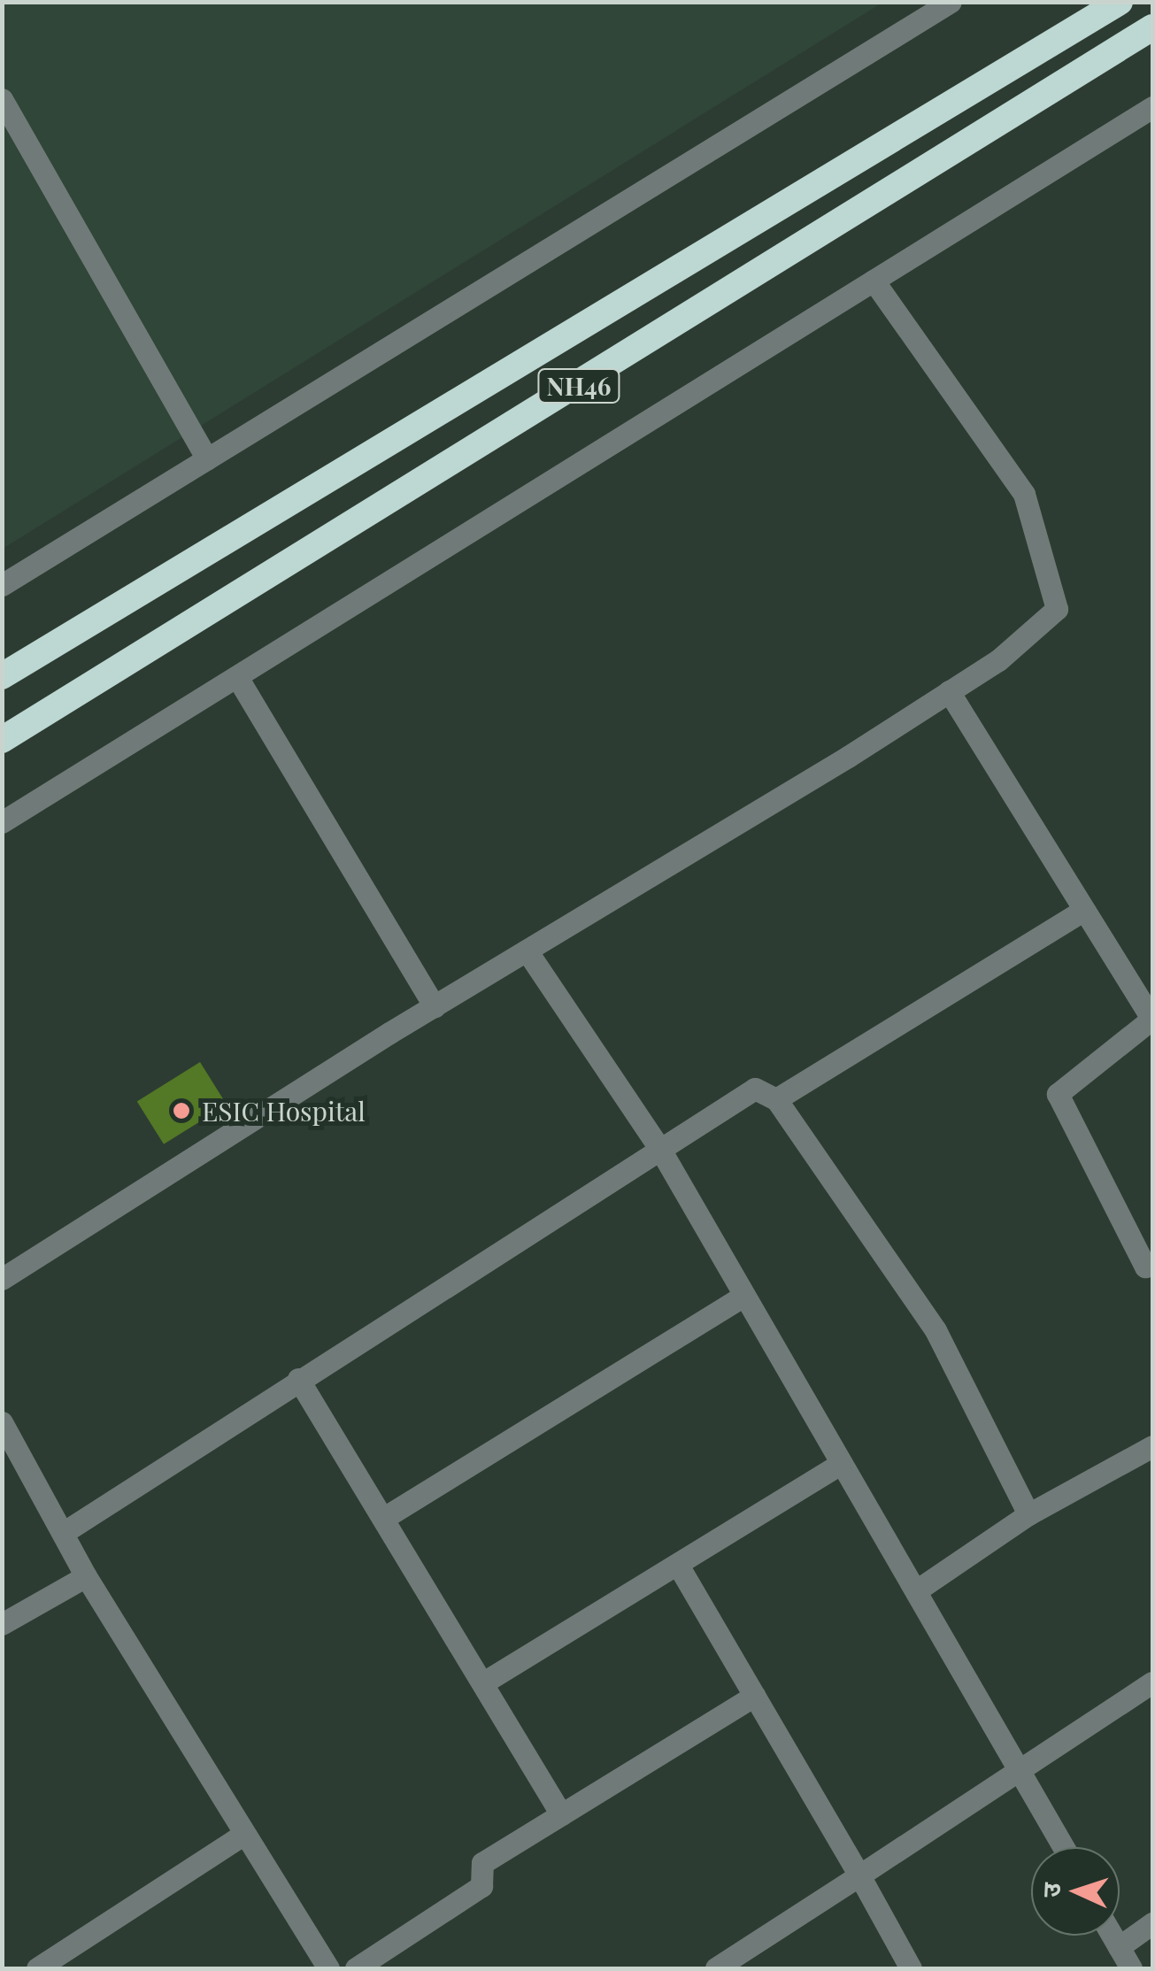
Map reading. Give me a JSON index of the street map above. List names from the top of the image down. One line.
{"streets":{"highway":["NH46"]},"places":["ESIC Hospital"],"north":"left"}
